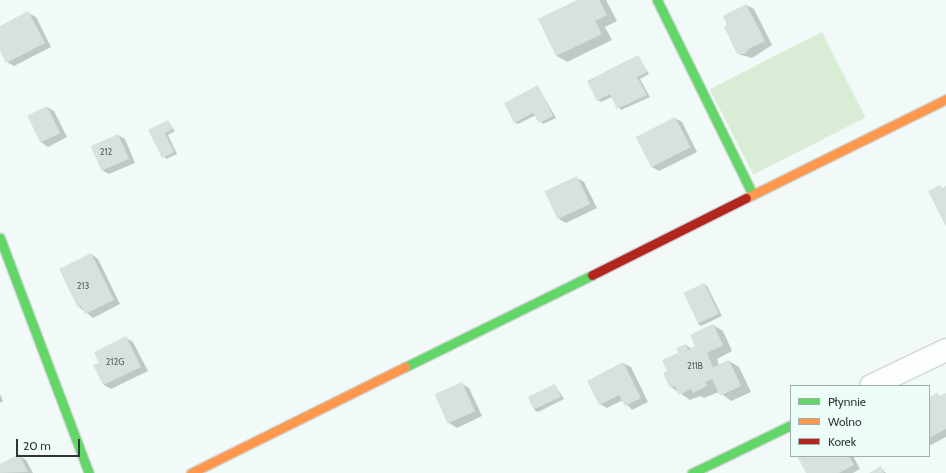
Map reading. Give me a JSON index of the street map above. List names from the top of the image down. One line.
{"house_numbers":["212","213","212G","211B"],"legend":["Płynnie","Wolno","Korek"],"scale_bar":"20 m"}
